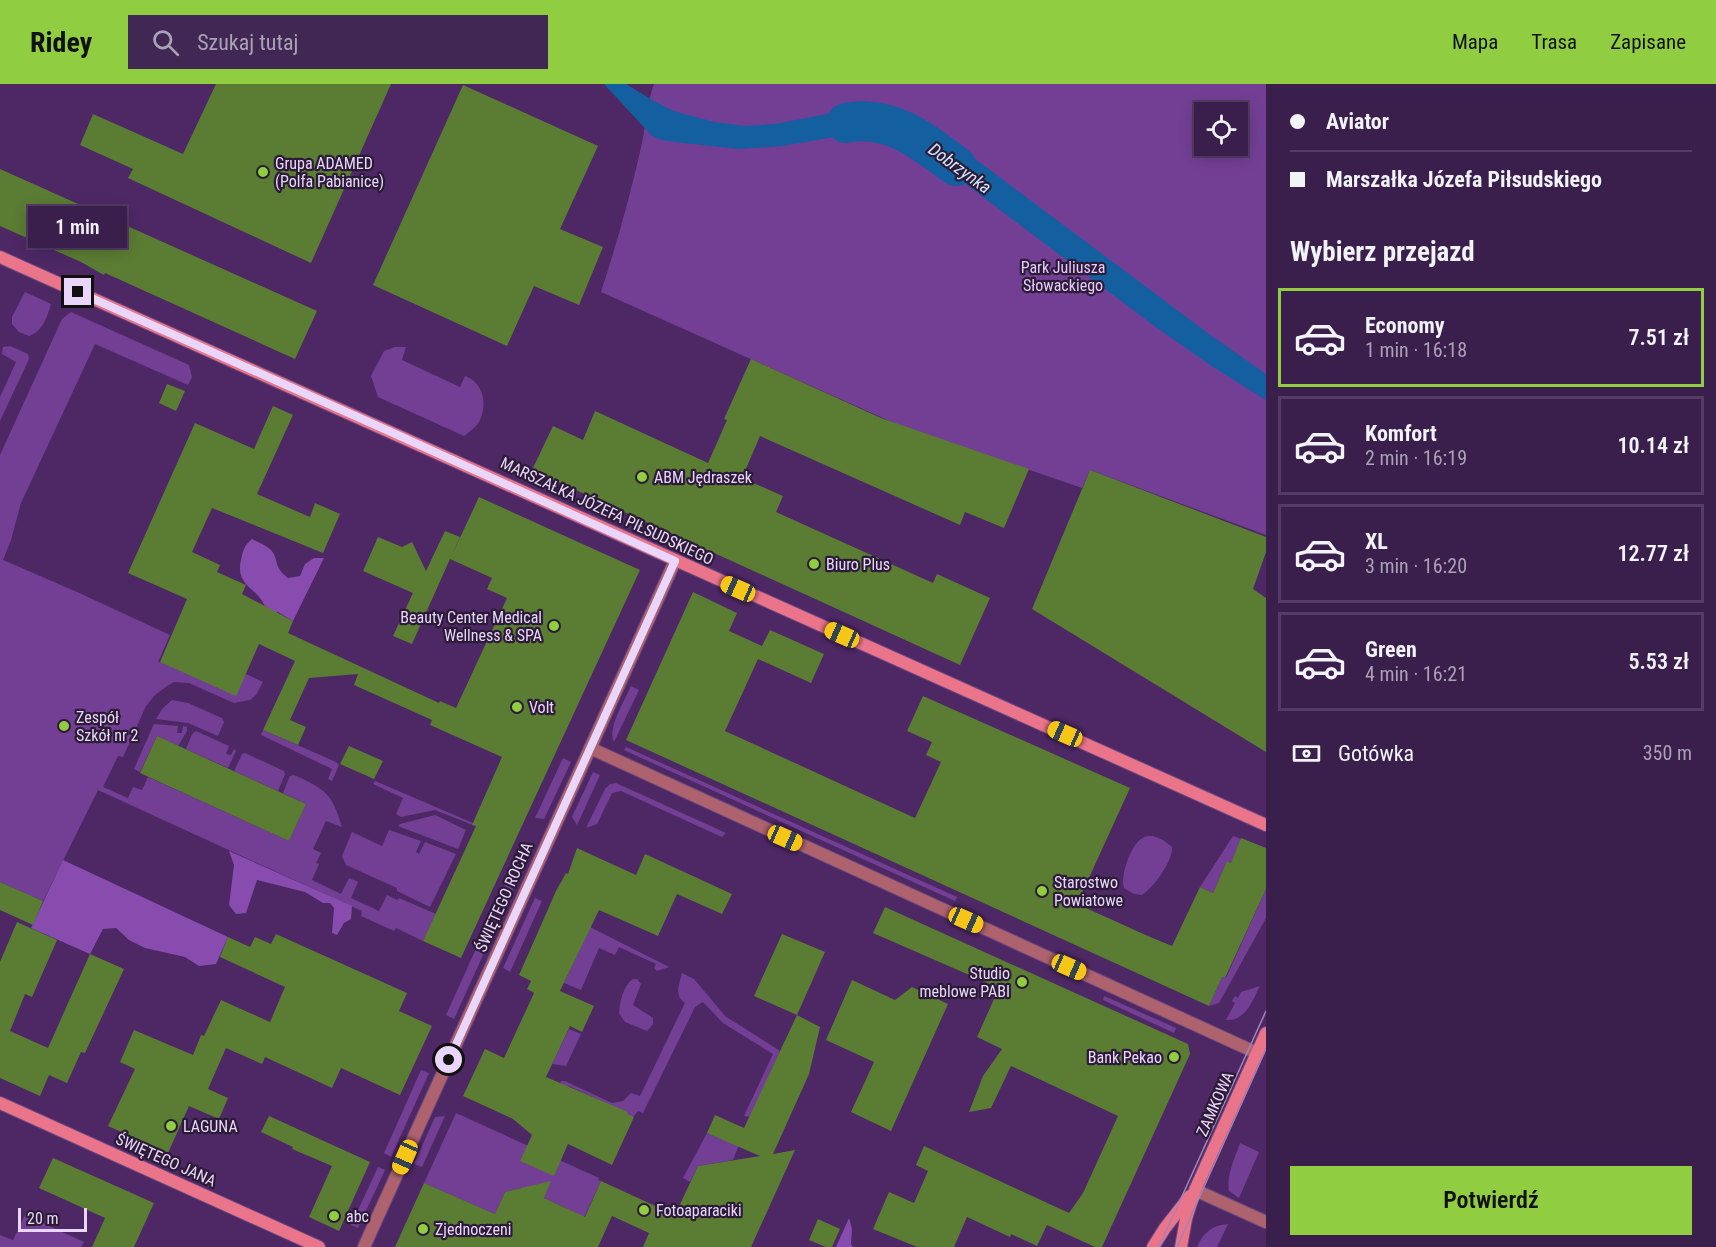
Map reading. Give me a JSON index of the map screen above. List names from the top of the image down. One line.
{"streets":{"street":["MARSZAŁKA JÓZEFA PIŁSUDSKIEGO","ŚWIĘTEGO ROCHA","ZAMKOWA","ŚWIĘTEGO JANA"]},"crossings":[["MARSZAŁKA JÓZEFA PIŁSUDSKIEGO","ŚWIĘTEGO ROCHA"]],"water":["Dobrzynka"],"parks":["Park Juliusza Słowackiego"],"places":["Grupa ADAMED (Polfa Pabianice)","ABM Jędraszek","Biuro Plus","Beauty Center Medical Wellness & SPA","Volt","Zespół Szkół nr 2","Starostwo Powiatowe","Studio meblowe PABI","Bank Pekao","LAGUNA","Fotoaparaciki","abc","Zjednoczeni"],"scale_bar":"20 m","page":{"header":"Ridey","search":"Szukaj tutaj","nav":["Mapa","Trasa","Zapisane"],"banner":["Aviator","Marszałka Józefa Piłsudskiego"],"bubble":"1 min","heading":"Wybierz przejazd","list":[{"name":"Economy","note":"1 min · 16:18","value":"7.51 zł"},{"name":"Komfort","note":"2 min · 16:19","value":"10.14 zł"},{"name":"XL","note":"3 min · 16:20","value":"12.77 zł"},{"name":"Green","note":"4 min · 16:21","value":"5.53 zł"}],"pay":["Gotówka","350 m"],"buttons":"Potwierdź","scale":"20 m"}}
